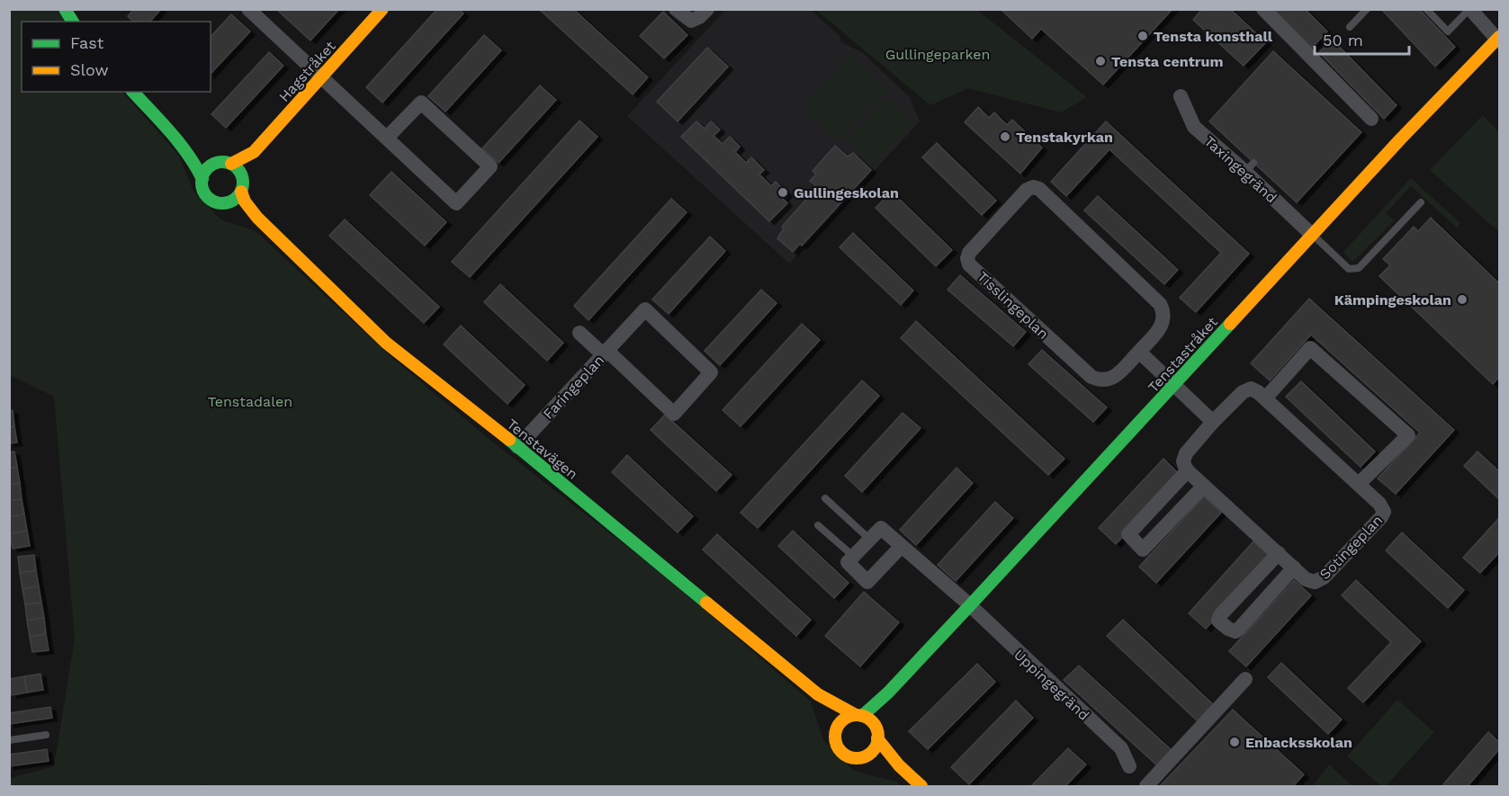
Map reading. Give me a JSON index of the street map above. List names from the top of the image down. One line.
{"streets":{"street":["Hagstråket","Taxingegränd","Tisslingeplan","Tenstastråket","Faringeplan","Tenstavägen","Sotingeplan","Uppingegränd"]},"crossings":[["Hagstråket","Tenstavägen"],["Taxingegränd","Tenstastråket"],["Tenstastråket","Tenstavägen"],["Tenstastråket","Uppingegränd"],["Faringeplan","Tenstavägen"]],"parks":["Gullingeparken","Tenstadalen"],"places":["Tensta konsthall","Tensta centrum","Tenstakyrkan","Gullingeskolan","Kämpingeskolan","Enbacksskolan"],"legend":["Fast","Slow"],"scale_bar":"50 m"}
